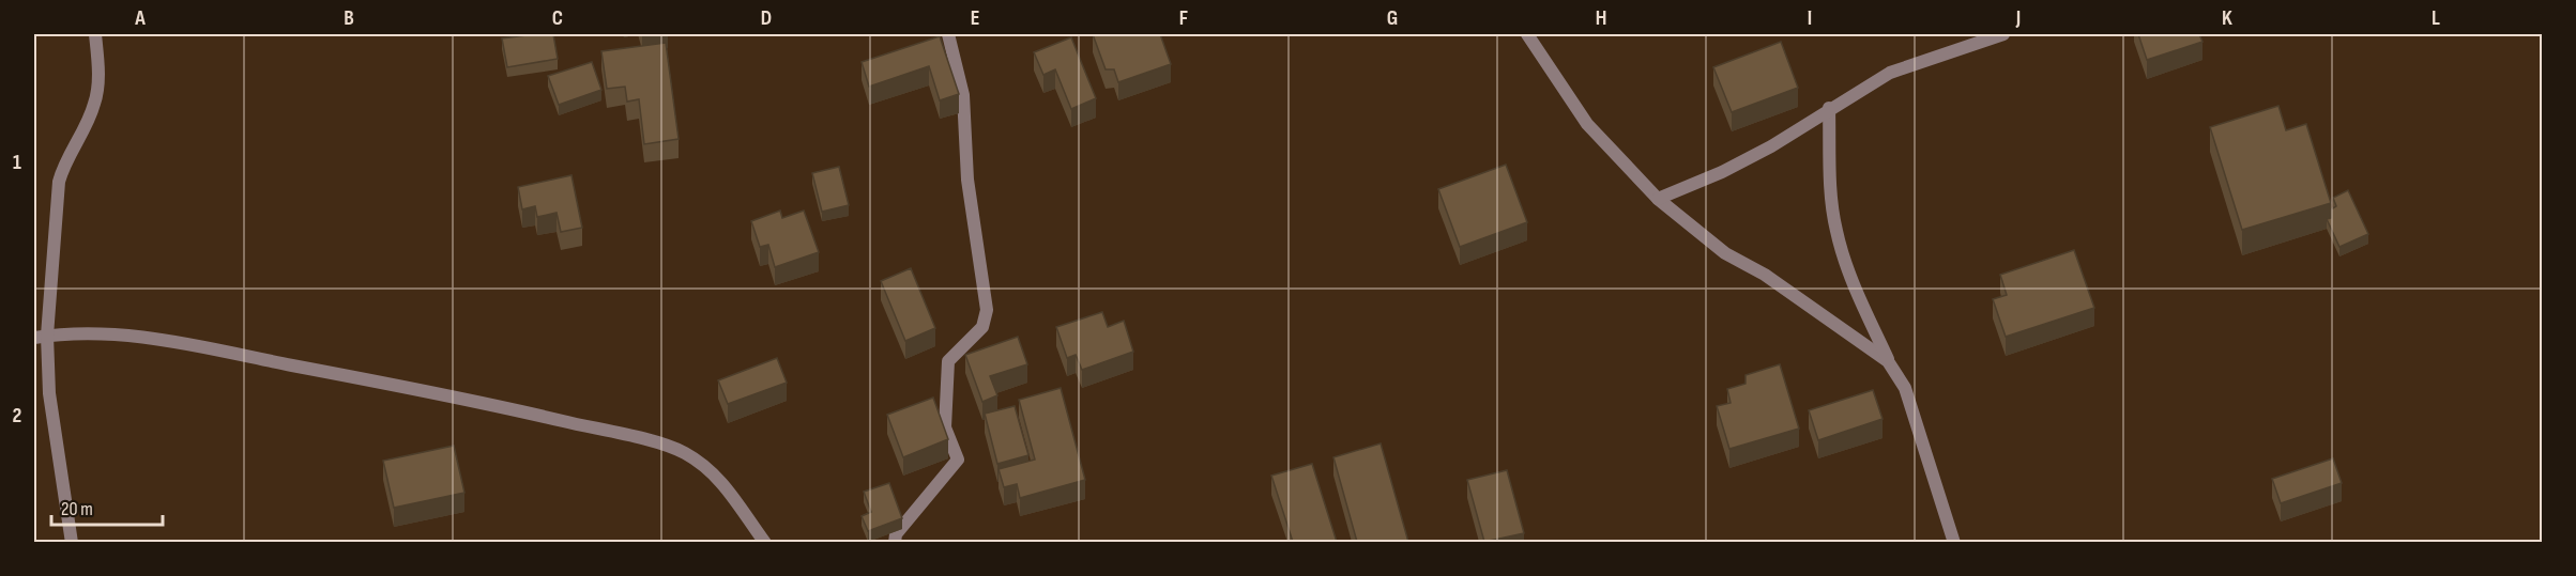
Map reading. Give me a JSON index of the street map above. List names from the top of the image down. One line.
{"scale_bar":"20 m","grid":{"columns":["A","B","C","D","E","F","G","H","I","J","K","L"],"rows":["1","2"]}}
